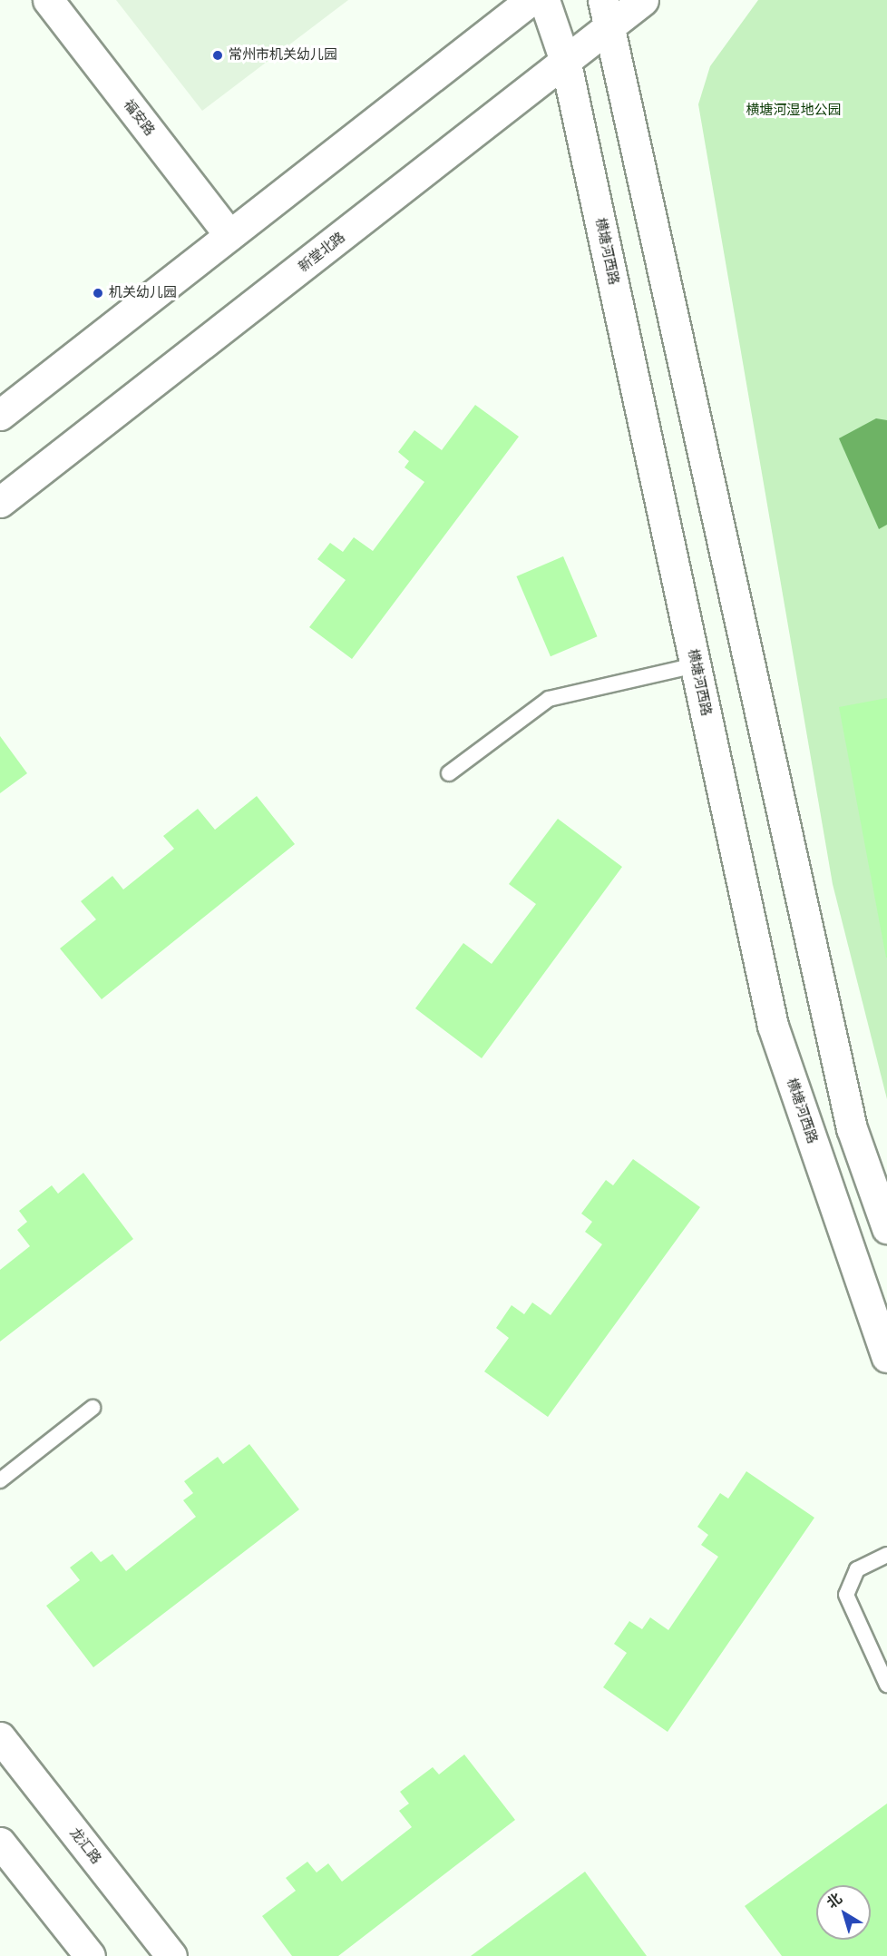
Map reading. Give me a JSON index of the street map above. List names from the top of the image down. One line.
{"streets":{"street":["福安路","横塘河西路","新堂北路","龙汇路"]},"crossings":[["横塘河西路","新堂北路"]],"parks":["横塘河湿地公园"],"places":["常州市机关幼儿园","机关幼儿园"],"north":"top left"}
